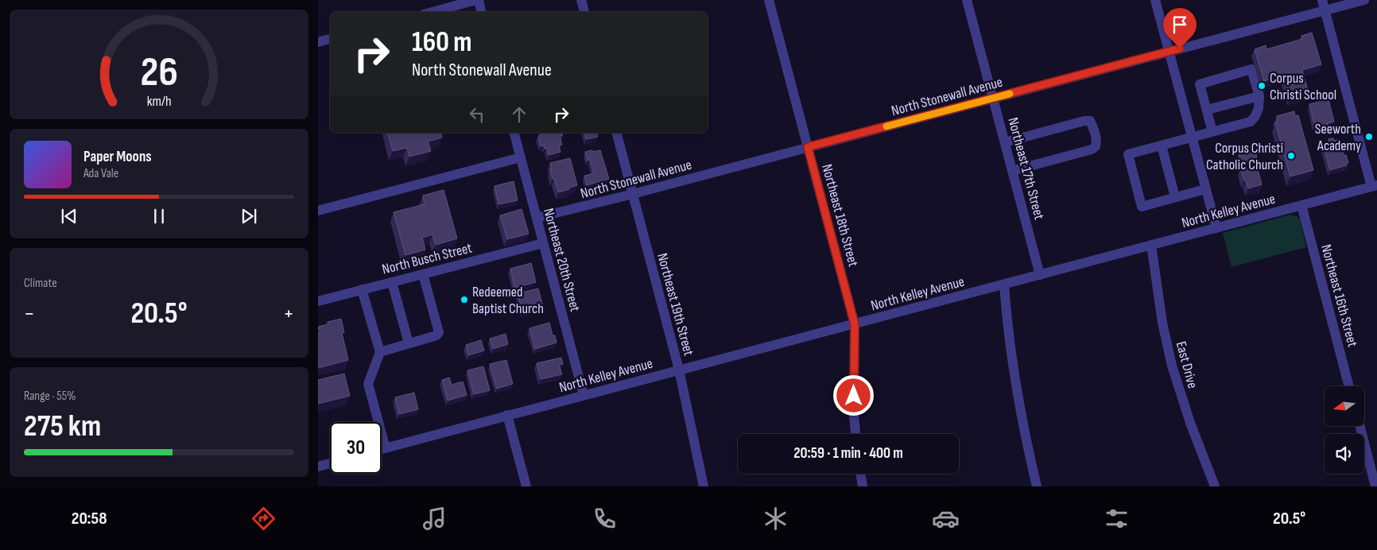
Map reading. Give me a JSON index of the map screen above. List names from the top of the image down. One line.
{"streets":{"street":["North Stonewall Avenue","Northeast 17th Street","North Kelley Avenue","Northeast 18th Street","North Busch Street","Northeast 20th Street","Northeast 16th Street","Northeast 19th Street","East Drive"]},"crossings":[["North Stonewall Avenue","Northeast 17th Street"],["North Stonewall Avenue","Northeast 18th Street"],["North Stonewall Avenue","Northeast 20th Street"],["North Stonewall Avenue","Northeast 19th Street"],["Northeast 17th Street","North Kelley Avenue"],["North Kelley Avenue","Northeast 18th Street"],["North Kelley Avenue","Northeast 20th Street"],["North Kelley Avenue","Northeast 16th Street"],["North Kelley Avenue","Northeast 19th Street"],["North Kelley Avenue","East Drive"],["North Busch Street","Northeast 20th Street"]],"places":["Corpus Christi School","Seeworth Academy","Corpus Christi Catholic Church","Redeemed Baptist Church"],"north":"left","page":{"turn":["160 m","North Stonewall Avenue"],"song":["Paper Moons","Ada Vale"],"tile":["Climate",["Range · 55%","275 km"]],"heat":["−","20.5°","+"],"limit":"30","trip":"20:59 · 1 min · 400 m","tabs":["20:58","20.5°"],"gauge":["26","km/h"]}}
